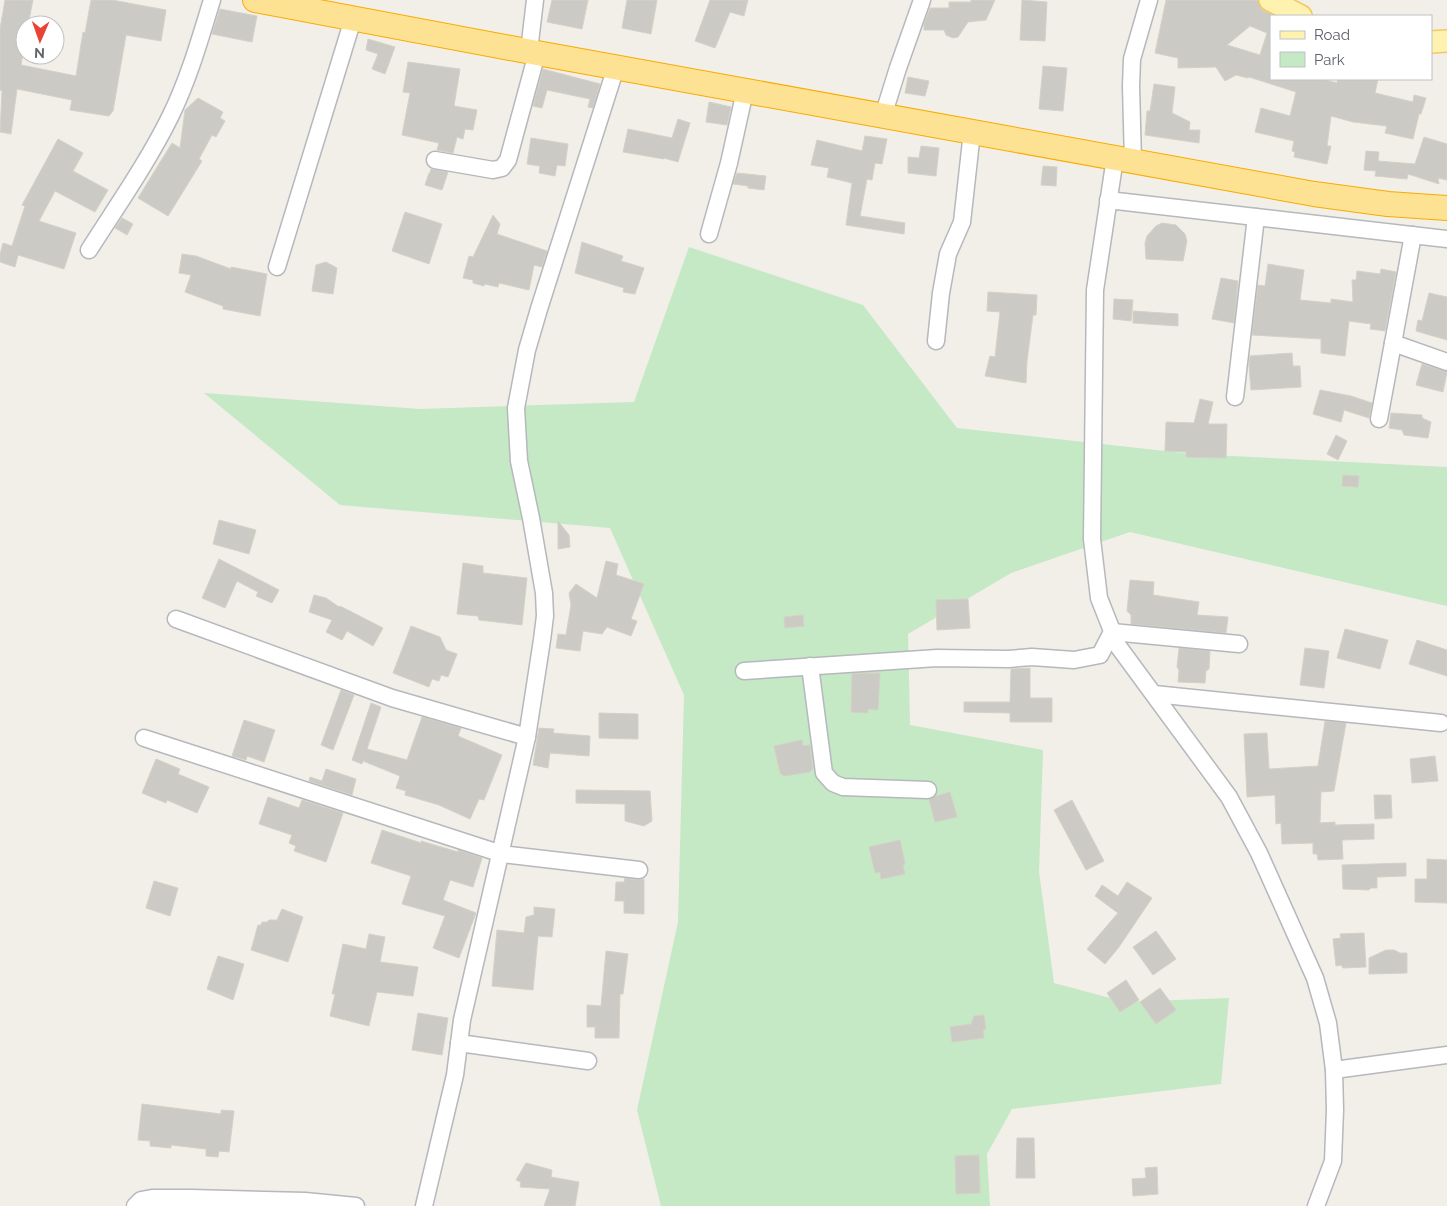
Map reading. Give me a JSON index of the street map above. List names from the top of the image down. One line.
{"legend":["Road","Park"],"north":"bottom"}
